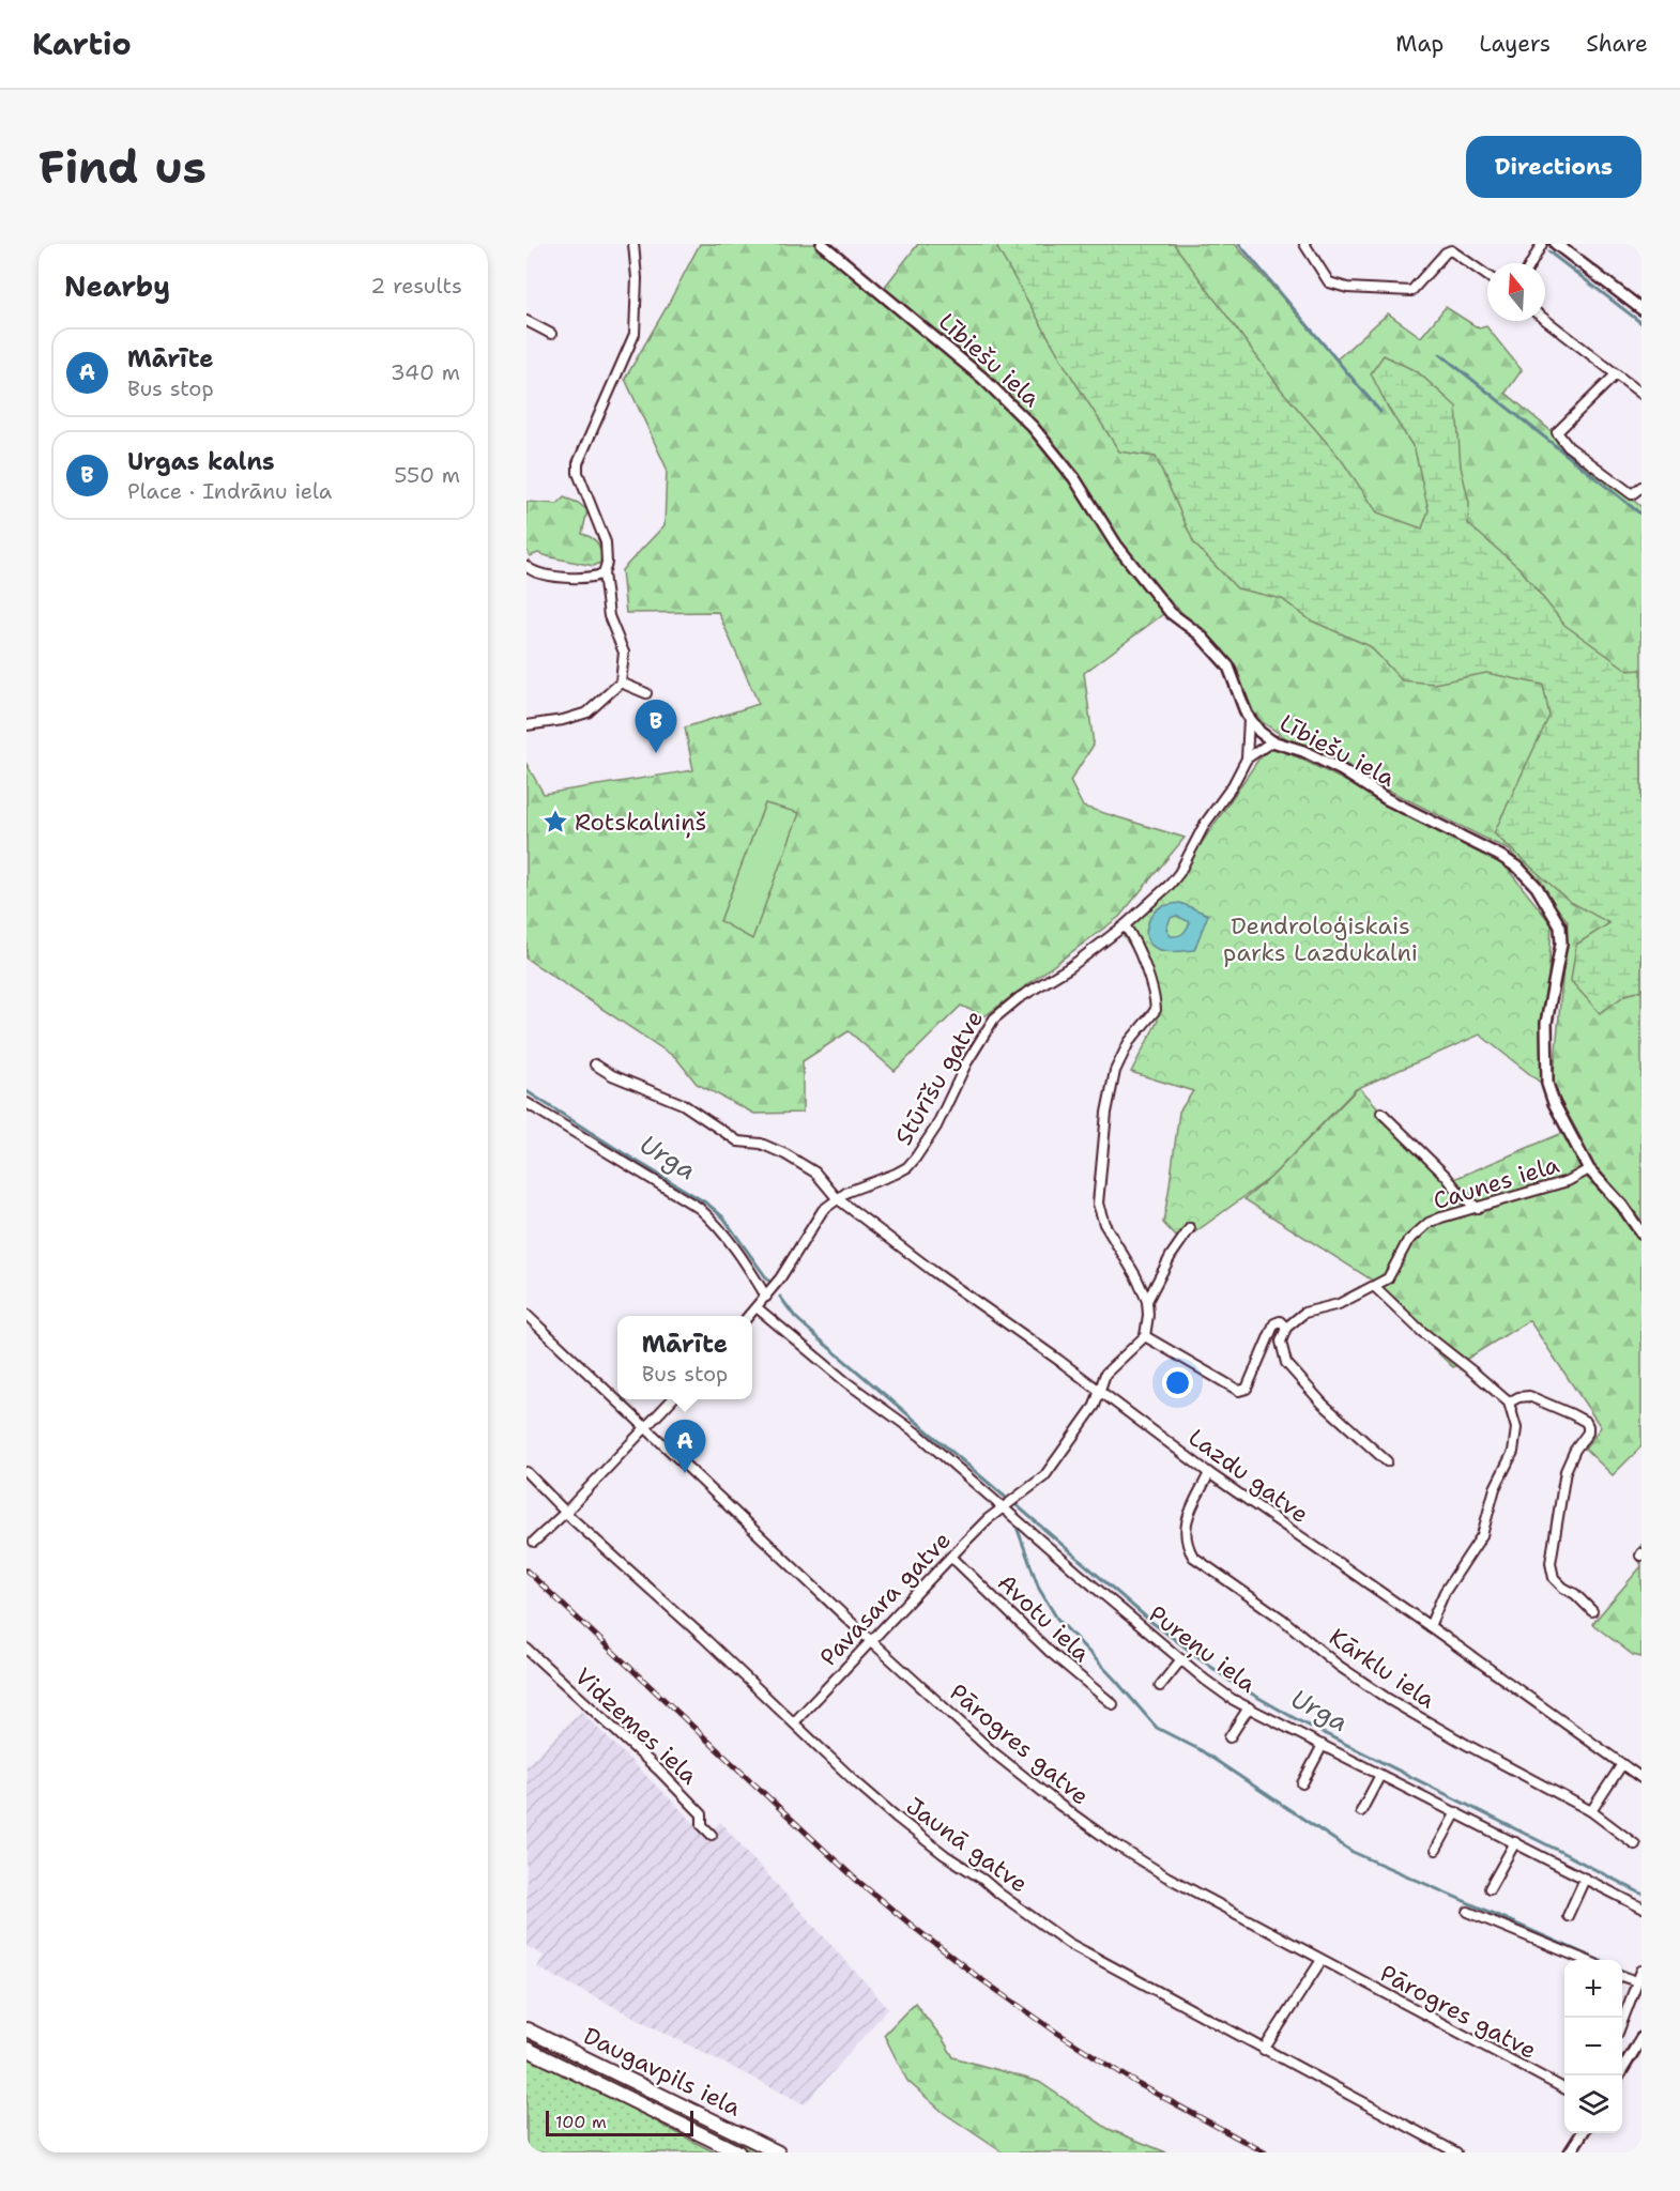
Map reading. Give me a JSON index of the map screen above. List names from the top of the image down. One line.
{"streets":{"highway":["Daugavpils iela"],"street":["Lībiešu iela","Stūrīšu gatve","Caunes iela","Lazdu gatve","Pavasara gatve","Avotu iela","Pureņu iela","Kārklu iela","Vidzemes iela","Pārogres gatve","Jaunā gatve"]},"crossings":[["Lībiešu iela","Stūrīšu gatve"],["Lībiešu iela","Caunes iela"],["Stūrīšu gatve","Lazdu gatve"],["Stūrīšu gatve","Pureņu iela"],["Lazdu gatve","Pavasara gatve"],["Lazdu gatve","Kārklu iela"],["Pavasara gatve","Avotu iela"],["Pavasara gatve","Pureņu iela"],["Pavasara gatve","Pārogres gatve"],["Pavasara gatve","Jaunā gatve"]],"water":["Urga"],"parks":["Dendroloģiskais parks Lazdukalni"],"places":{"place":["Rotskalniņš"]},"scale_bar":"100 m","north":"top","page":{"header":"Kartio","nav":["Map","Layers","Share"],"buttons":"Directions","title":"Find us","heading":["Nearby","2 results"],"list":[{"mark":"A","name":"Mārīte","note":"Bus stop","value":"340 m"},{"mark":"B","name":"Urgas kalns","note":"Place · Indrānu iela","value":"550 m"}],"pins":["B","A"],"popup":["Mārīte","Bus stop"],"map_buttons":["+","−"],"scale":"100 m"}}
